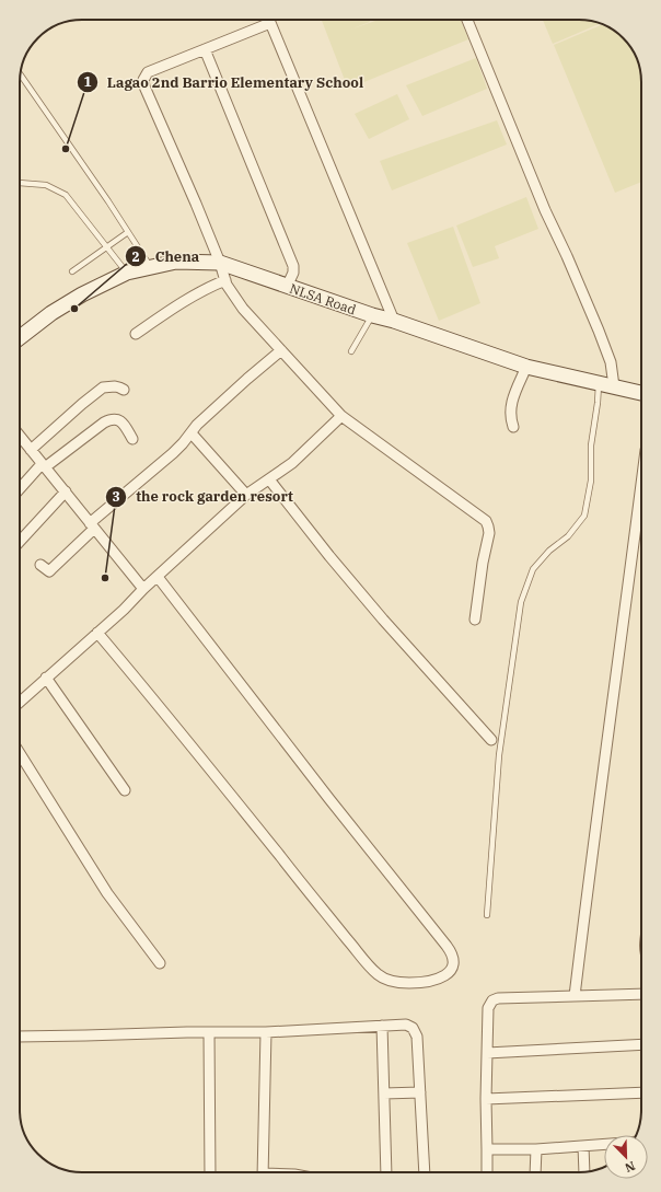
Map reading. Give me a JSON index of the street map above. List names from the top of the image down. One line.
{"streets":{"main road":["NLSA Road"]},"places":["Lagao 2nd Barrio Elementary School","Chena","the rock garden resort"],"north":"bottom right"}
